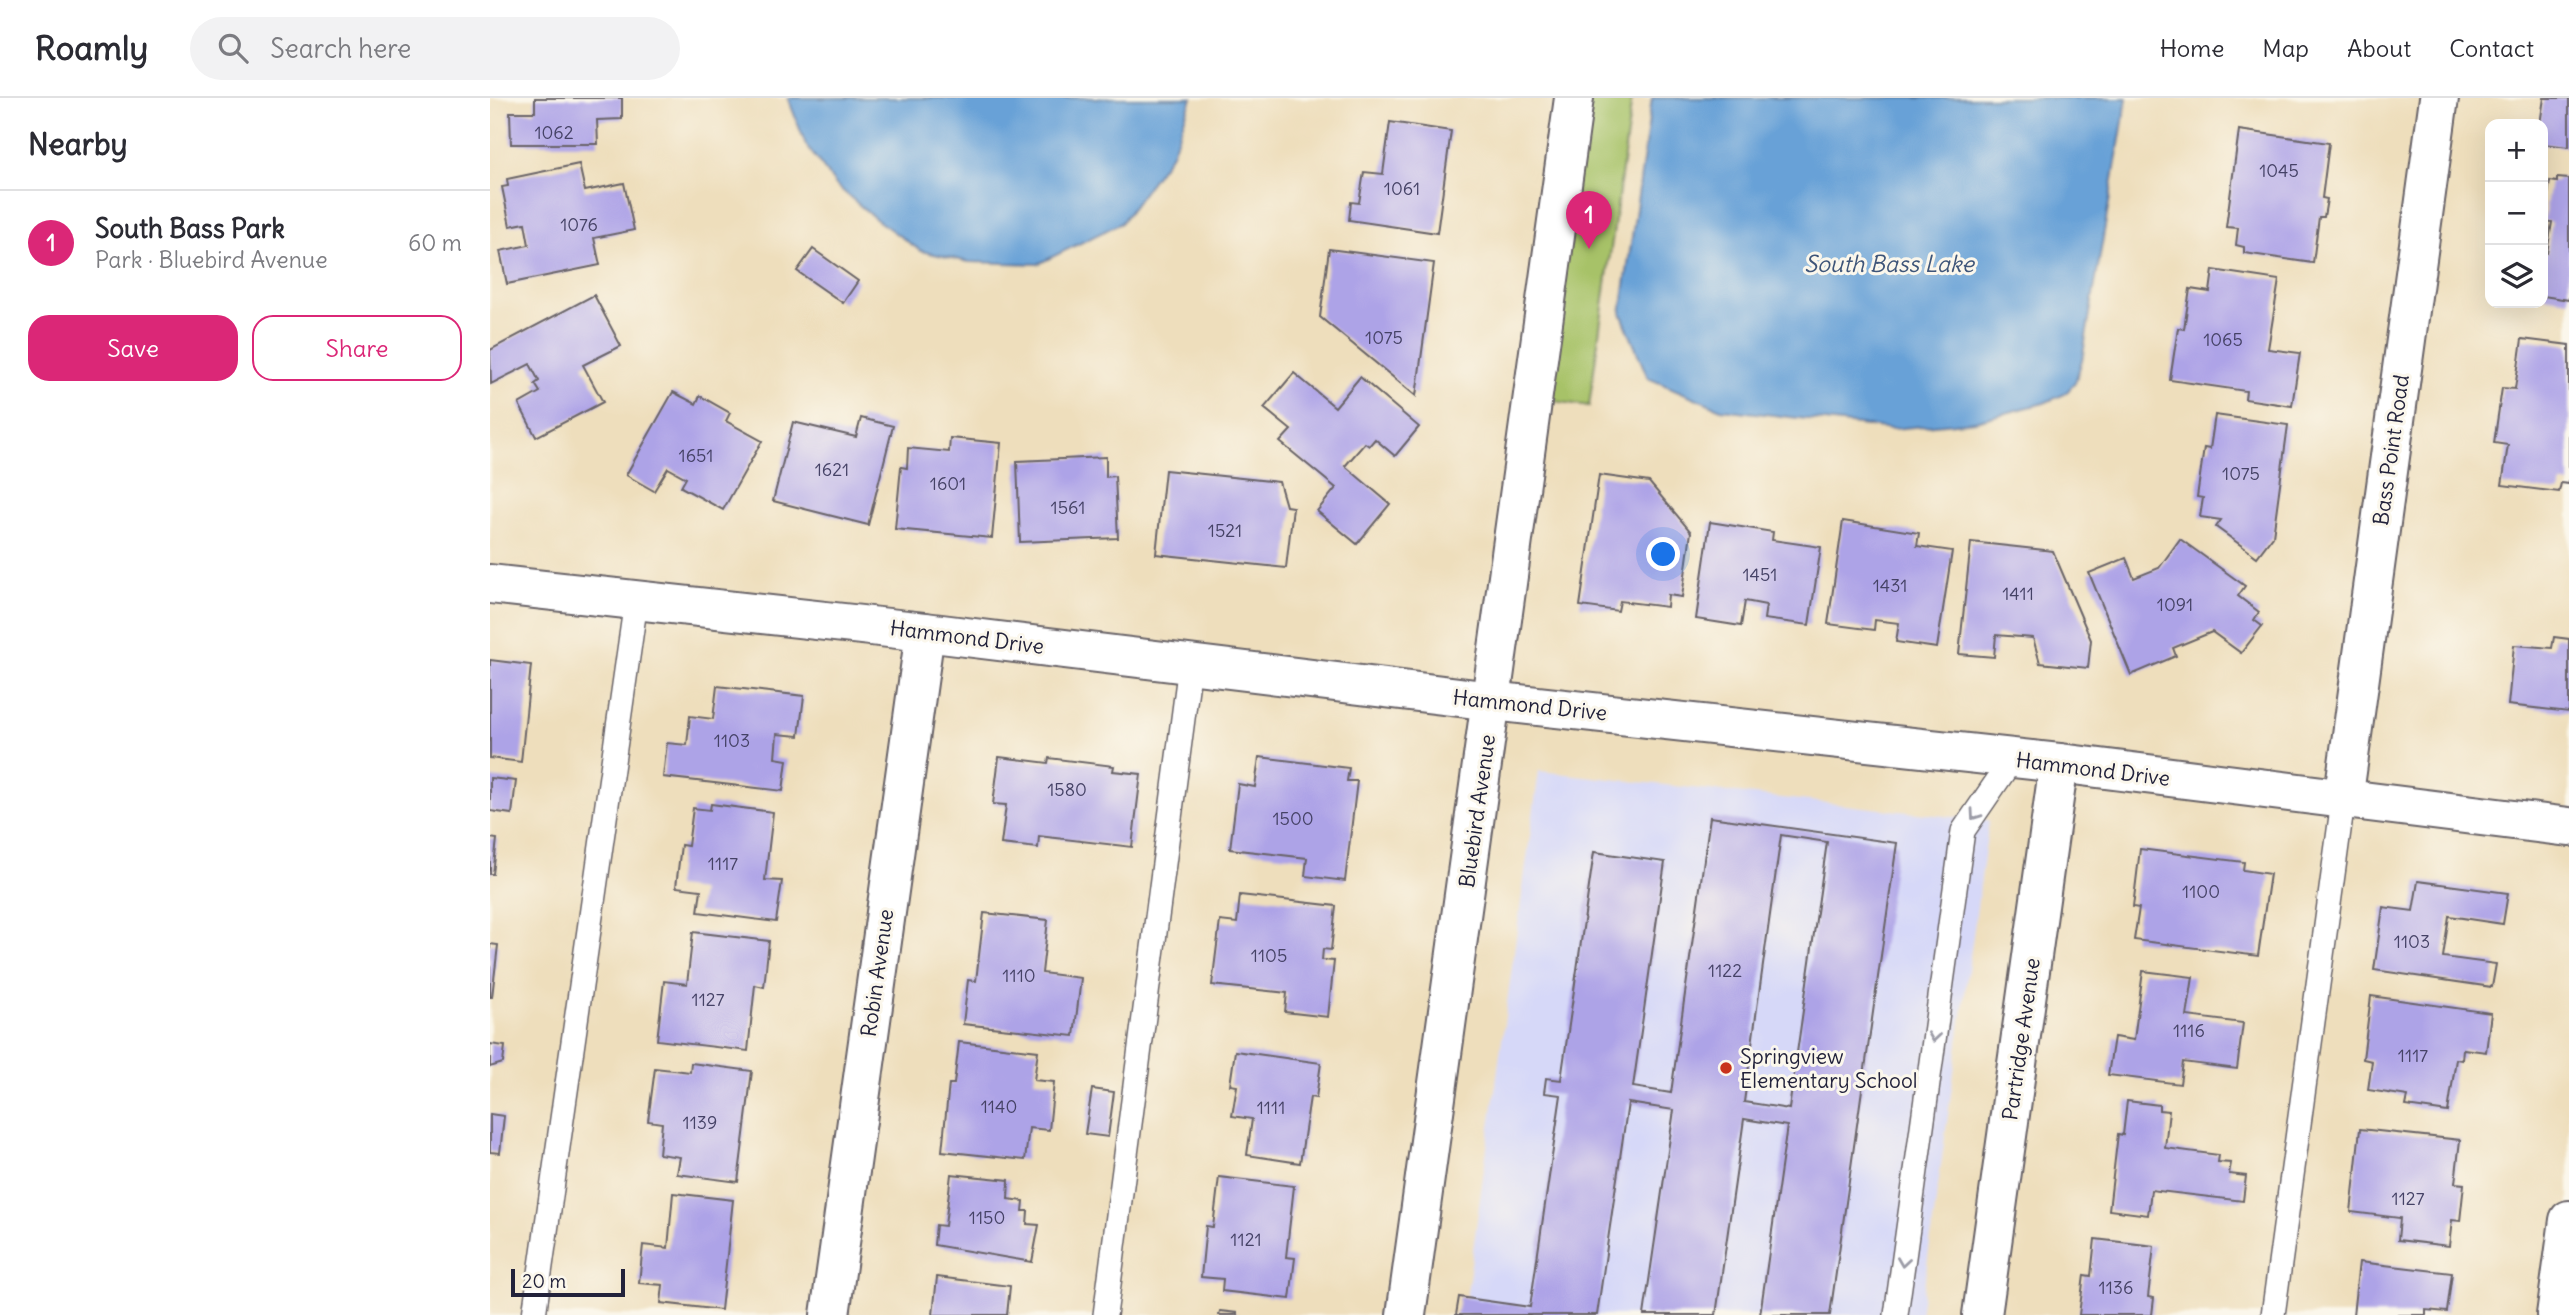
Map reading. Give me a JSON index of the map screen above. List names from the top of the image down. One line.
{"streets":{"street":["Bass Point Road","Hammond Drive","Bluebird Avenue","Robin Avenue","Partridge Avenue"]},"crossings":[["Bass Point Road","Hammond Drive"],["Hammond Drive","Bluebird Avenue"],["Hammond Drive","Robin Avenue"],["Hammond Drive","Partridge Avenue"]],"water":["South Bass Lake"],"places":["Springview Elementary School"],"house_numbers":["1062","1045","1061","1076","1075","1065","1651","1621","1075","1601","1561","1521","1451","1431","1411","1091","1103","1580","1500","1117","1100","1103","1105","1122","1110","1127","1116","1117","1140","1111","1139","1127","1150","1121","1136"],"scale_bar":"20 m","page":{"header":"Roamly","search":"Search here","nav":["Home","Map","About","Contact"],"heading":"Nearby","map_buttons":["+","−"],"list":[{"mark":"1","name":"South Bass Park","note":"Park · Bluebird Avenue","value":"60 m"}],"pins":"1","buttons":["Save","Share"],"scale":"20 m"}}
